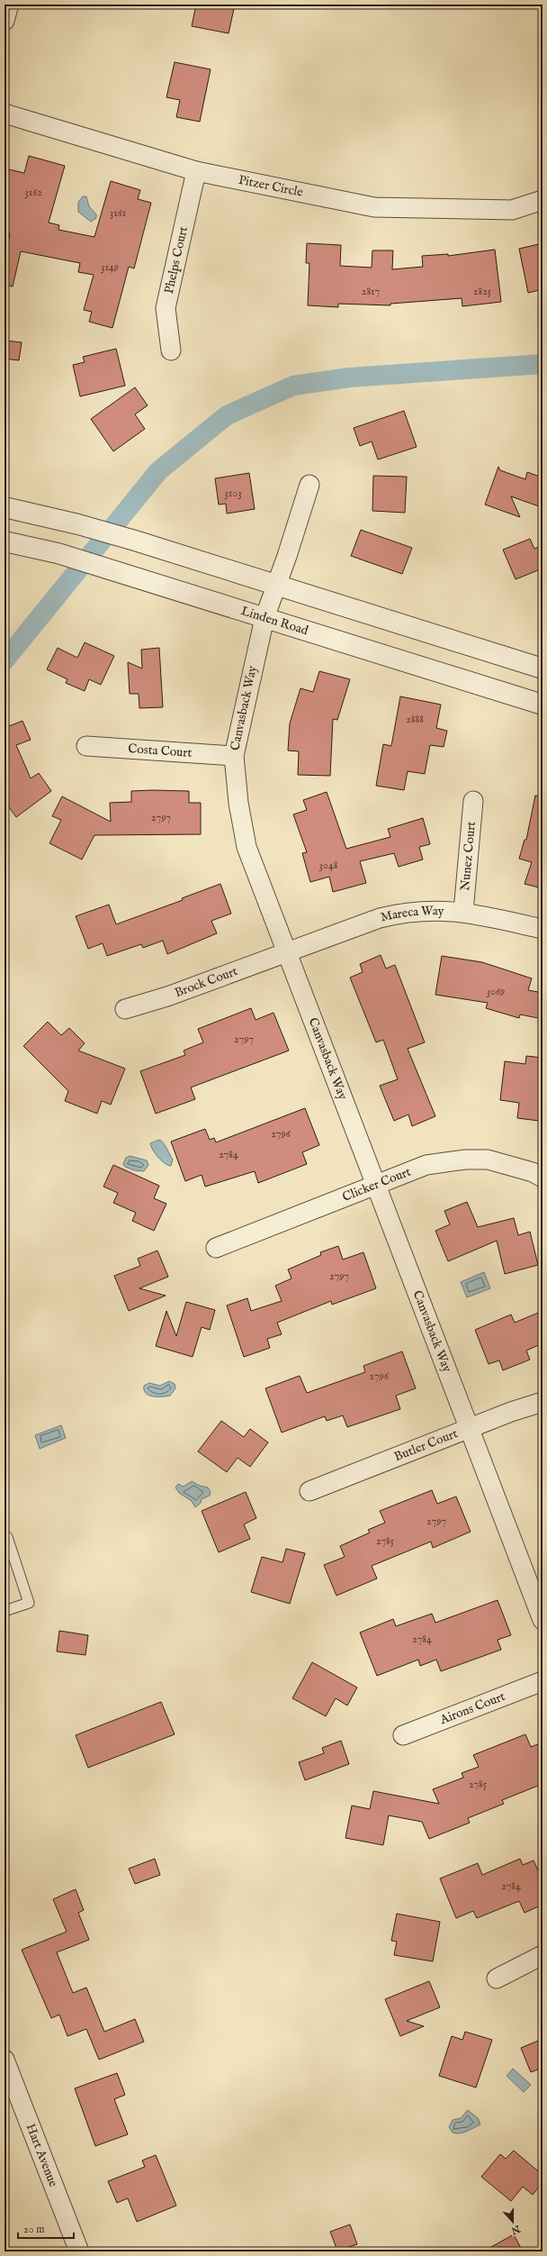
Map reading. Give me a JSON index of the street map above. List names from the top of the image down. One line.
{"streets":{"street":["Pitzer Circle","Phelps Court","Linden Road","Canvasback Way","Costa Court","Nunez Court","Mareca Way","Brock Court","Clicker Court","Butler Court","Airons Court","Hart Avenue"]},"crossings":[["Pitzer Circle","Phelps Court"],["Linden Road","Canvasback Way"],["Canvasback Way","Costa Court"],["Canvasback Way","Mareca Way"],["Canvasback Way","Brock Court"],["Canvasback Way","Clicker Court"],["Canvasback Way","Butler Court"],["Nunez Court","Mareca Way"],["Mareca Way","Brock Court"]],"house_numbers":["3162","3161","3149","2817","2825","3103","2888","2797","3048","3069","2797","2796","2784","2797","2796","2797","2785","2784","2785","2784"],"scale_bar":"20 m","north":"bottom"}
